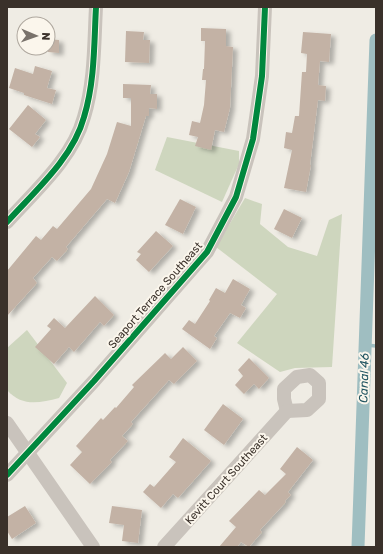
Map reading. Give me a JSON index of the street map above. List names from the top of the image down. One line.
{"streets":{"street":["Seaport Terrace Southeast","Kevitt Court Southeast"]},"water":["Canal 46"],"north":"right"}
